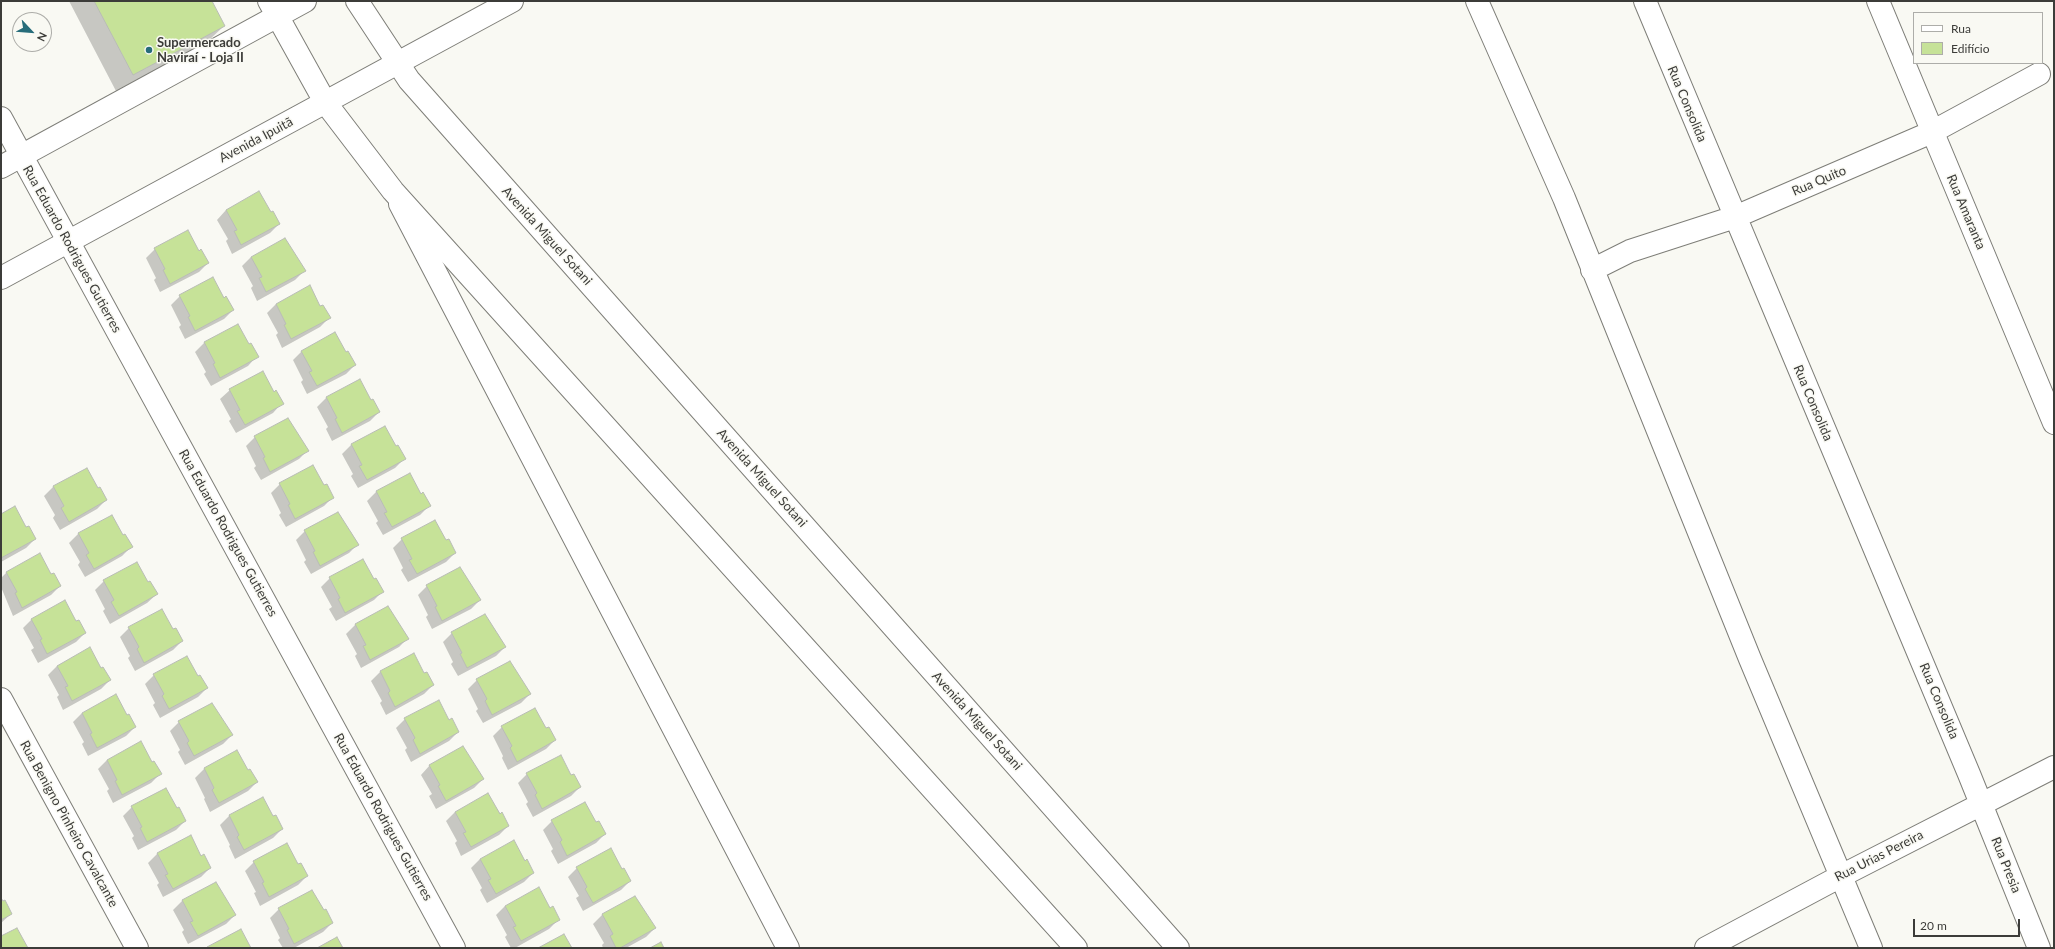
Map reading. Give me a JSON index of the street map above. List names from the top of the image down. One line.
{"streets":{"street":["Rua Consolida","Avenida Ipuitã","Rua Quito","Rua Amaranta","Avenida Miguel Sotani","Rua Eduardo Rodrigues Gutierres","Rua Benigno Pinheiro Cavalcante","Rua Urias Pereira","Rua Presia"]},"crossings":[["Rua Consolida","Rua Quito"],["Rua Consolida","Rua Urias Pereira"],["Rua Consolida","Rua Presia"],["Avenida Ipuitã","Avenida Miguel Sotani"],["Avenida Ipuitã","Rua Eduardo Rodrigues Gutierres"],["Rua Quito","Rua Amaranta"],["Rua Urias Pereira","Rua Presia"]],"places":["Supermercado Naviraí - Loja II"],"legend":["Rua","Edifício"],"scale_bar":"20 m","north":"bottom right"}
